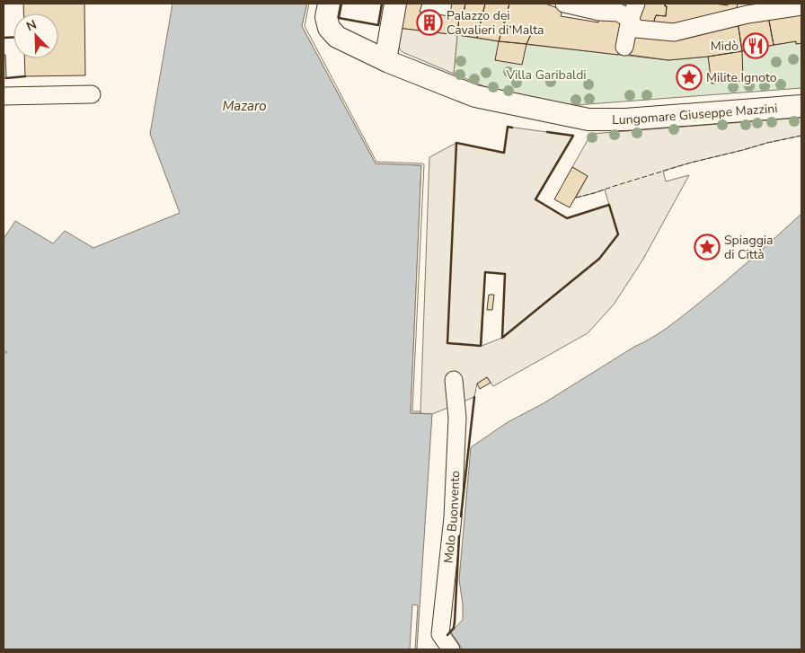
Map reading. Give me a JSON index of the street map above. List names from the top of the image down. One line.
{"streets":{"main road":["Lungomare Giuseppe Mazzini"],"street":["Molo Buonvento"]},"water":["Mazaro"],"parks":["Villa Garibaldi"],"places":{"building":["Palazzo dei Cavalieri di Malta"],"restaurant":["Midò"],"place":["Milite Ignoto","Spiaggia di Città"]},"north":"top left"}
